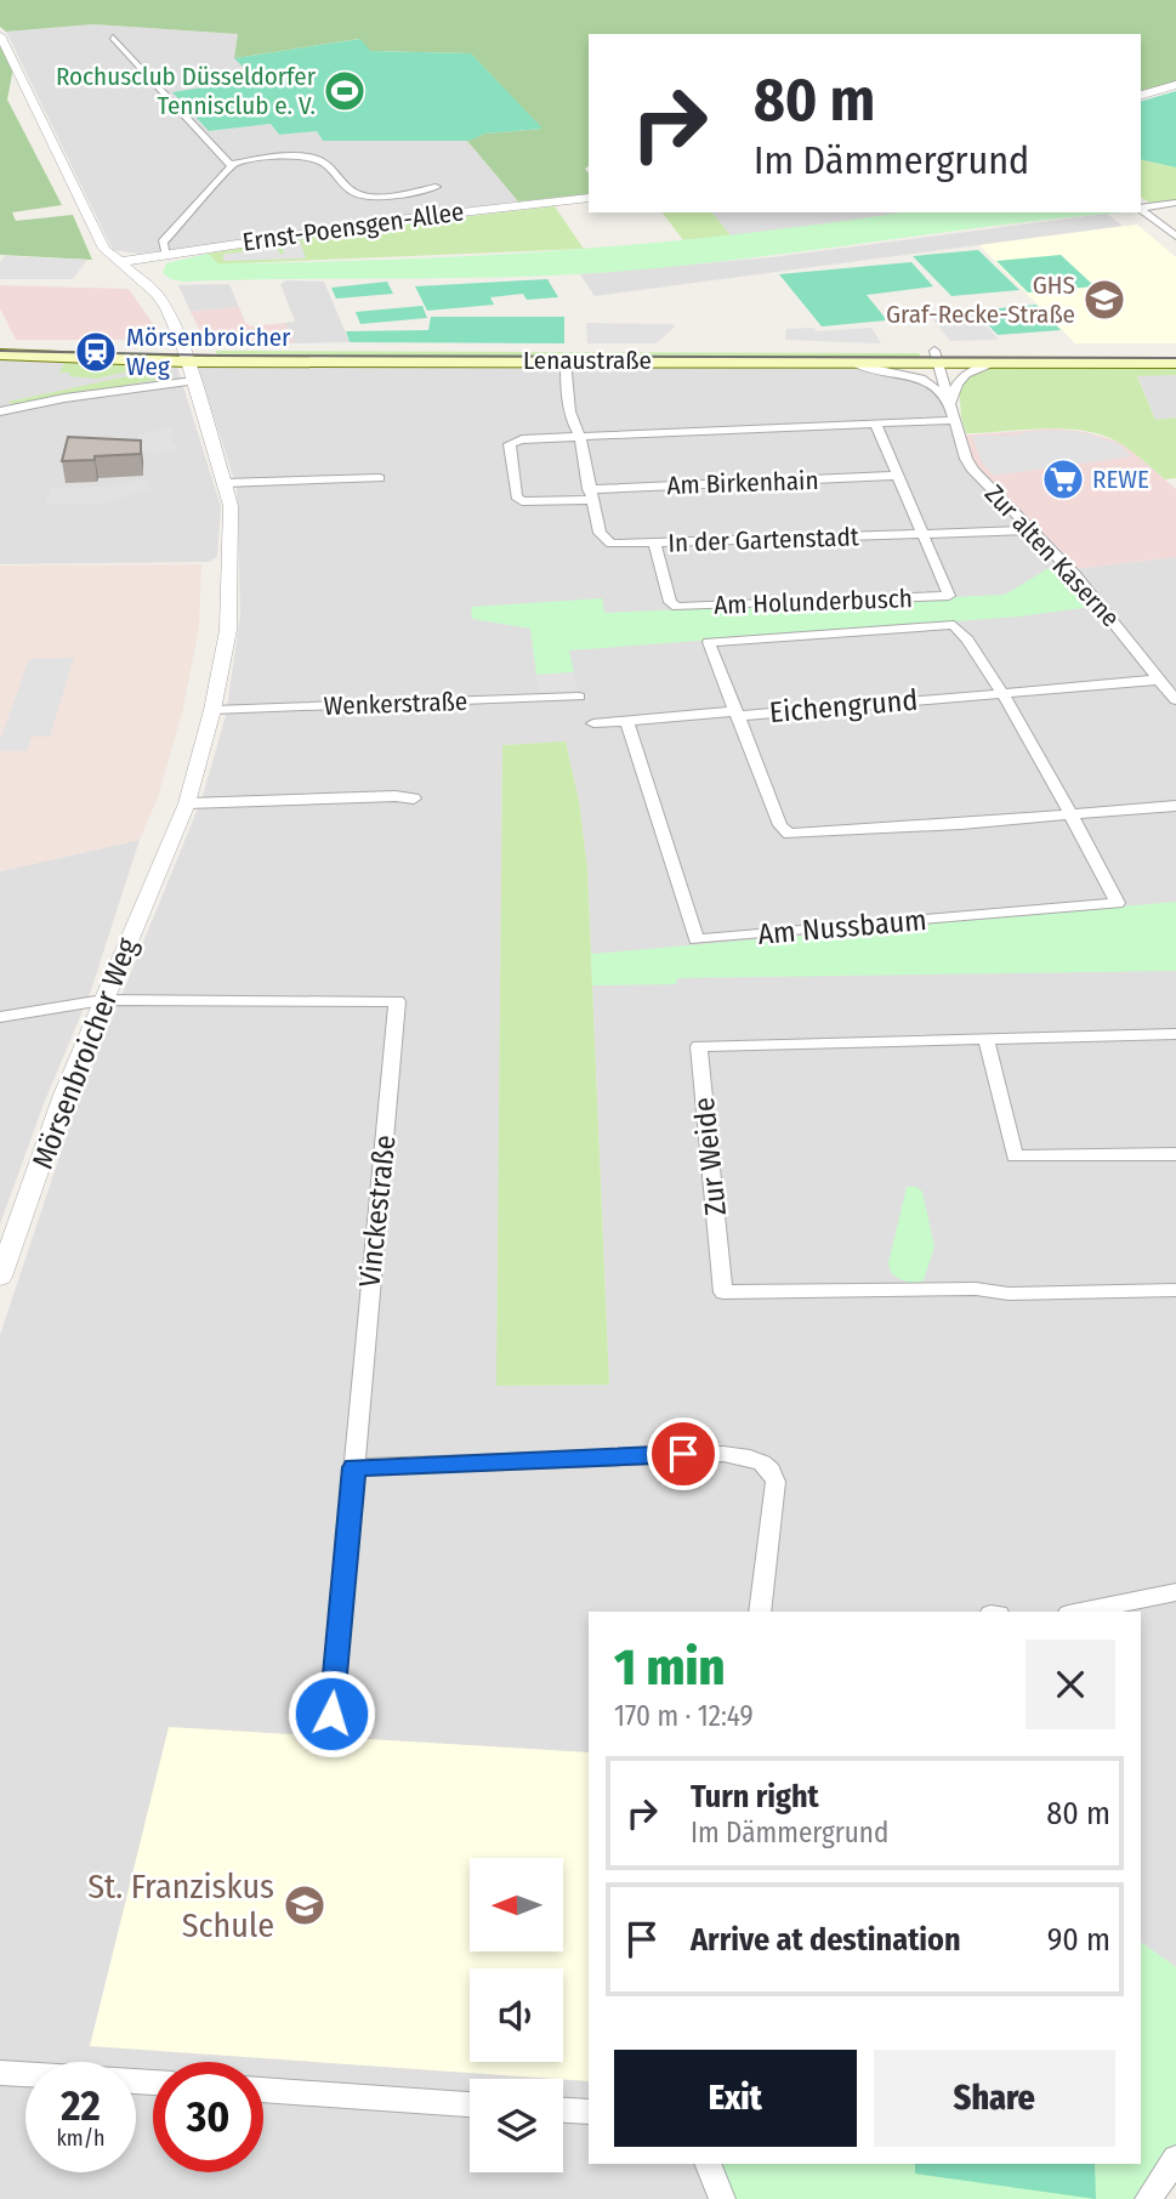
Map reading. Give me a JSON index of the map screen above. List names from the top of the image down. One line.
{"streets":{"main road":["Lenaustraße"],"street":["Ernst-Poensgen-Allee","Am Birkenhain","In der Gartenstadt","Zur alten Kaserne","Am Holunderbusch","Wenkerstraße","Eichengrund","Am Nussbaum","Mörsenbroicher Weg","Zur Weide","Vinckestraße"]},"crossings":[["Ernst-Poensgen-Allee","Mörsenbroicher Weg"],["Lenaustraße","In der Gartenstadt"],["Lenaustraße","Zur alten Kaserne"],["Lenaustraße","Mörsenbroicher Weg"],["Am Birkenhain","In der Gartenstadt"],["In der Gartenstadt","Zur alten Kaserne"],["In der Gartenstadt","Am Holunderbusch"],["Zur alten Kaserne","Eichengrund"],["Wenkerstraße","Mörsenbroicher Weg"],["Eichengrund","Am Nussbaum"],["Mörsenbroicher Weg","Vinckestraße"]],"places":{"sports":["Rochusclub Düsseldorfer Tennisclub e. V."],"school or university":["GHS Graf-Recke-Straße","St. Franziskus Schule"],"station":["Mörsenbroicher Weg"],"supermarket":["REWE"]},"north":"left","page":{"turn":["80 m","Im Dämmergrund"],"heading":["1 min","170 m · 12:49"],"list":[{"name":"Turn right","note":"Im Dämmergrund","value":"80 m"},{"name":"Arrive at destination","value":"90 m"}],"buttons":["Exit","Share"],"speed":"22 km/h","limit":"30"}}
